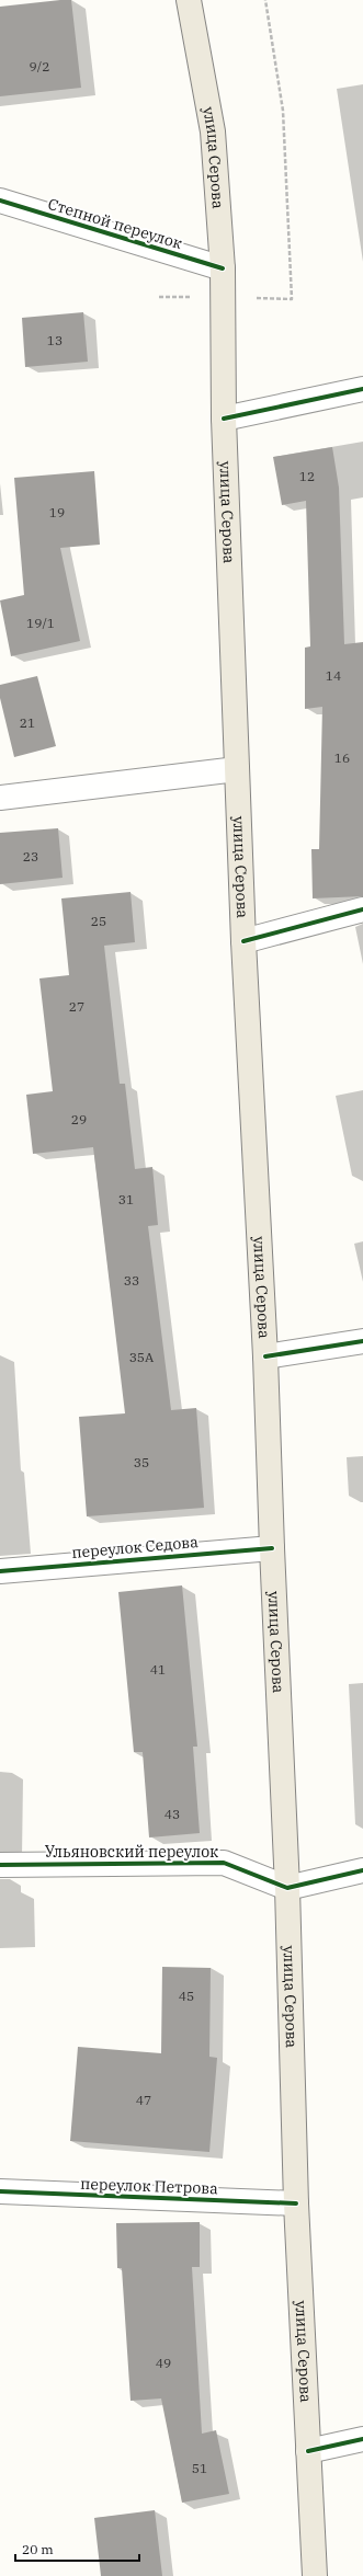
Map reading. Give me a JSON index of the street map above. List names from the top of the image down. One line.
{"streets":{"main road":["улица Серова"],"street":["Степной переулок","переулок Седова","Ульяновский переулок","переулок Петрова"]},"crossings":[["улица Серова","Степной переулок"],["улица Серова","переулок Седова"],["улица Серова","Ульяновский переулок"],["улица Серова","переулок Петрова"]],"house_numbers":["9/2","13","12","19","19/1","14","21","16","23","25","27","29","31","33","35А","35","41","43","45","47","49","51"],"scale_bar":"20 m"}
